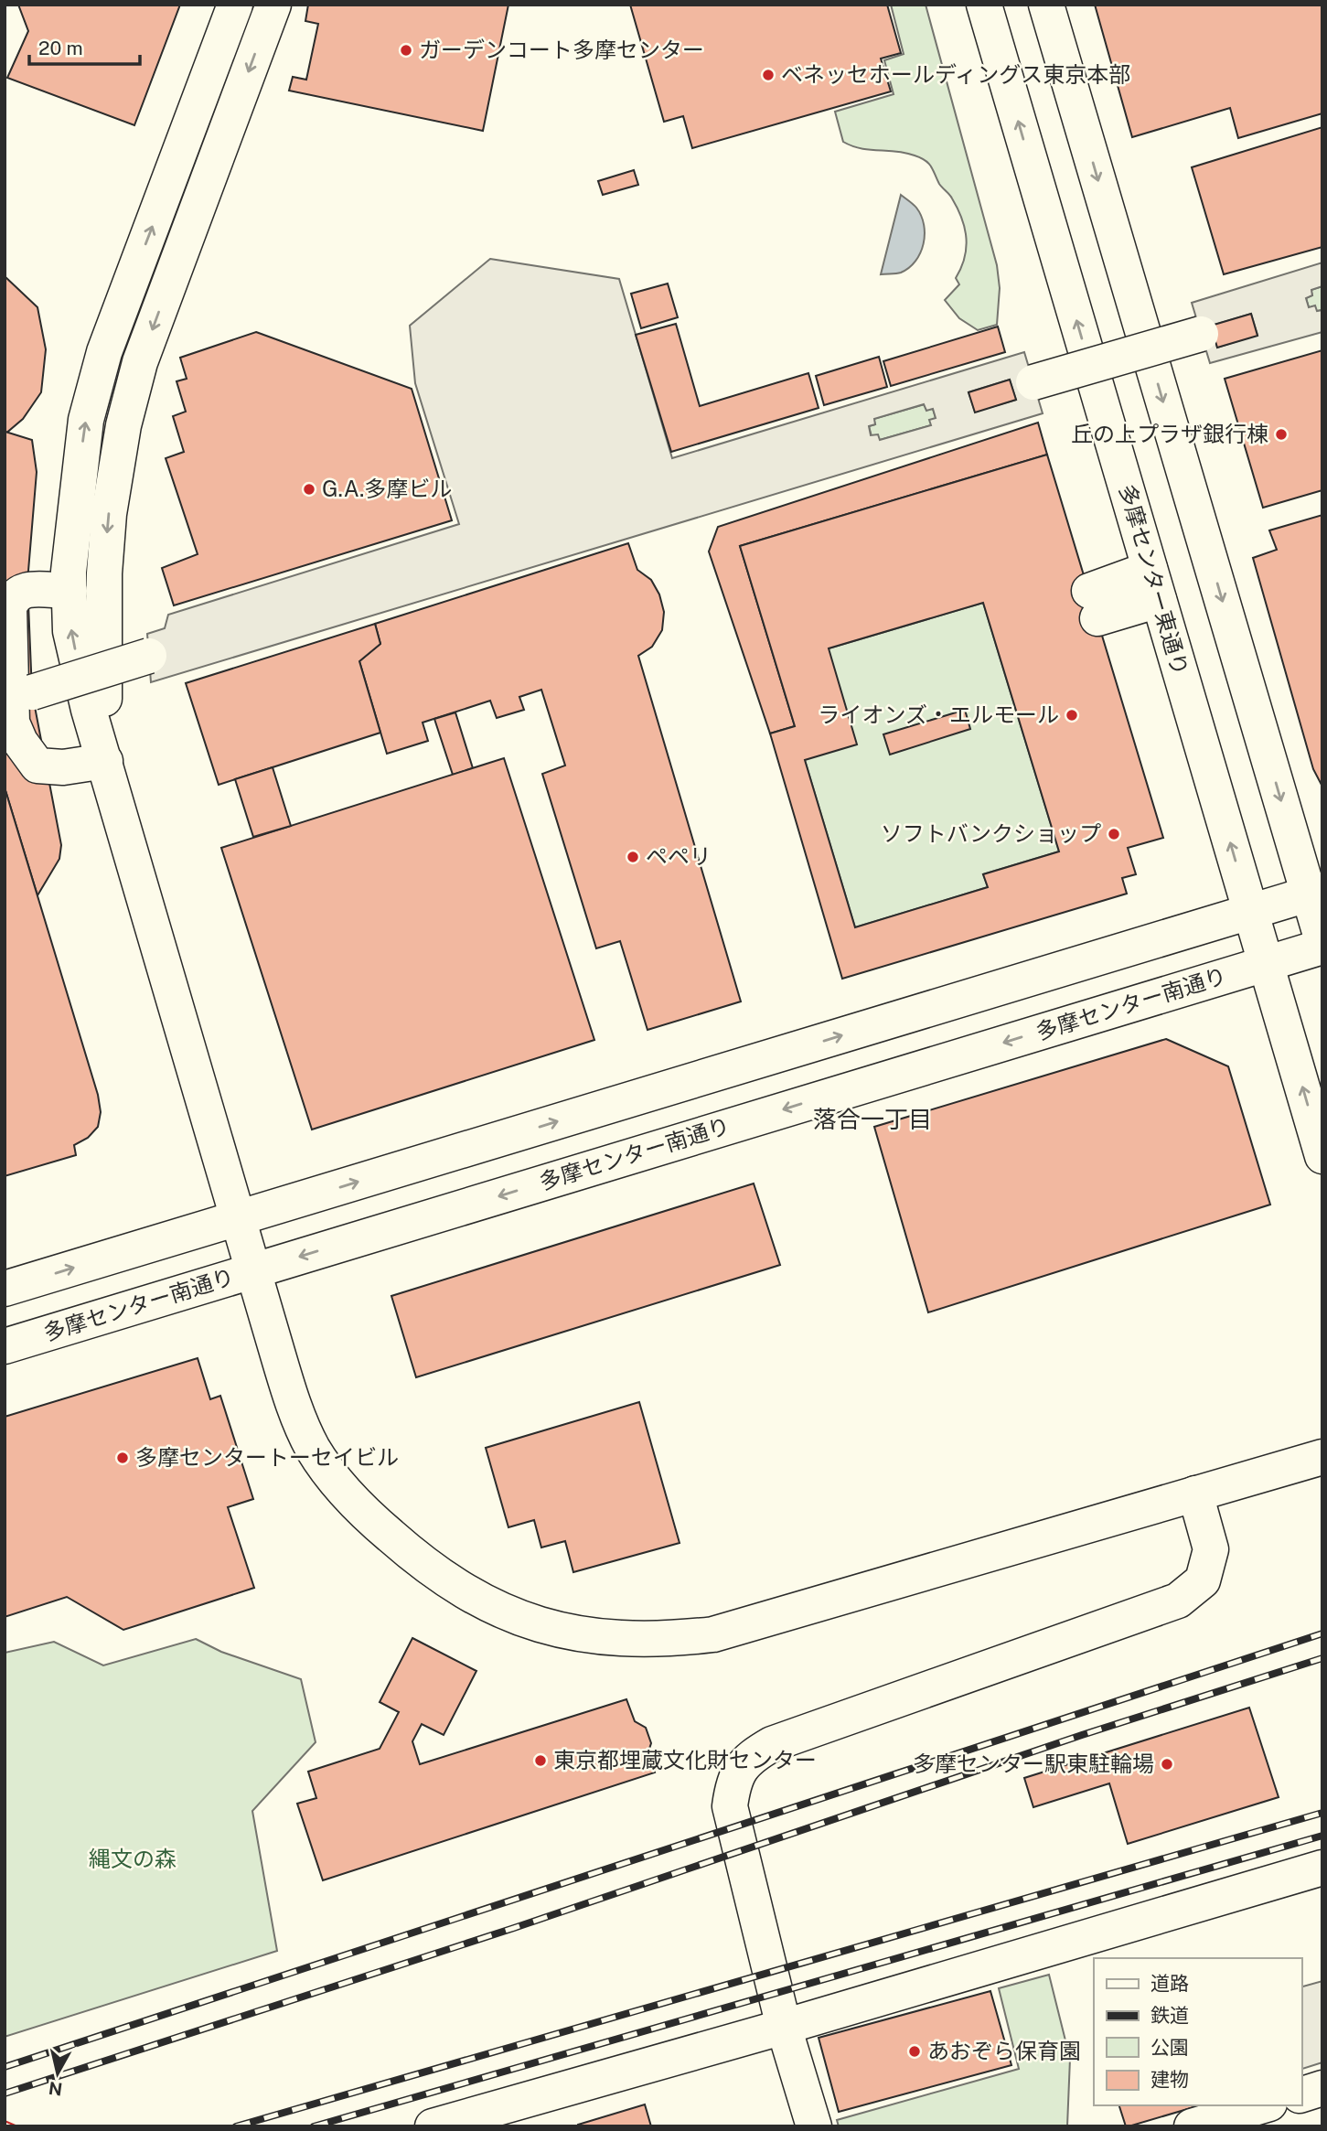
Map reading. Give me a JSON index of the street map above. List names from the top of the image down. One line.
{"streets":{"street":["多摩センター東通り","多摩センター南通り"]},"crossings":[["多摩センター東通り","多摩センター南通り"]],"districts":["落合一丁目"],"parks":["縄文の森"],"places":["ガーデンコート多摩センター","ベネッセホールディングス東京本部","丘の上プラザ銀行棟","G.A.多摩ビル","ライオンズ・エルモール","ソフトバンクショップ","ペペリ","多摩センタートーセイビル","東京都埋蔵文化財センター","多摩センター駅東駐輪場","あおぞら保育園"],"legend":["道路","鉄道","公園","建物"],"scale_bar":"20 m","north":"bottom"}
